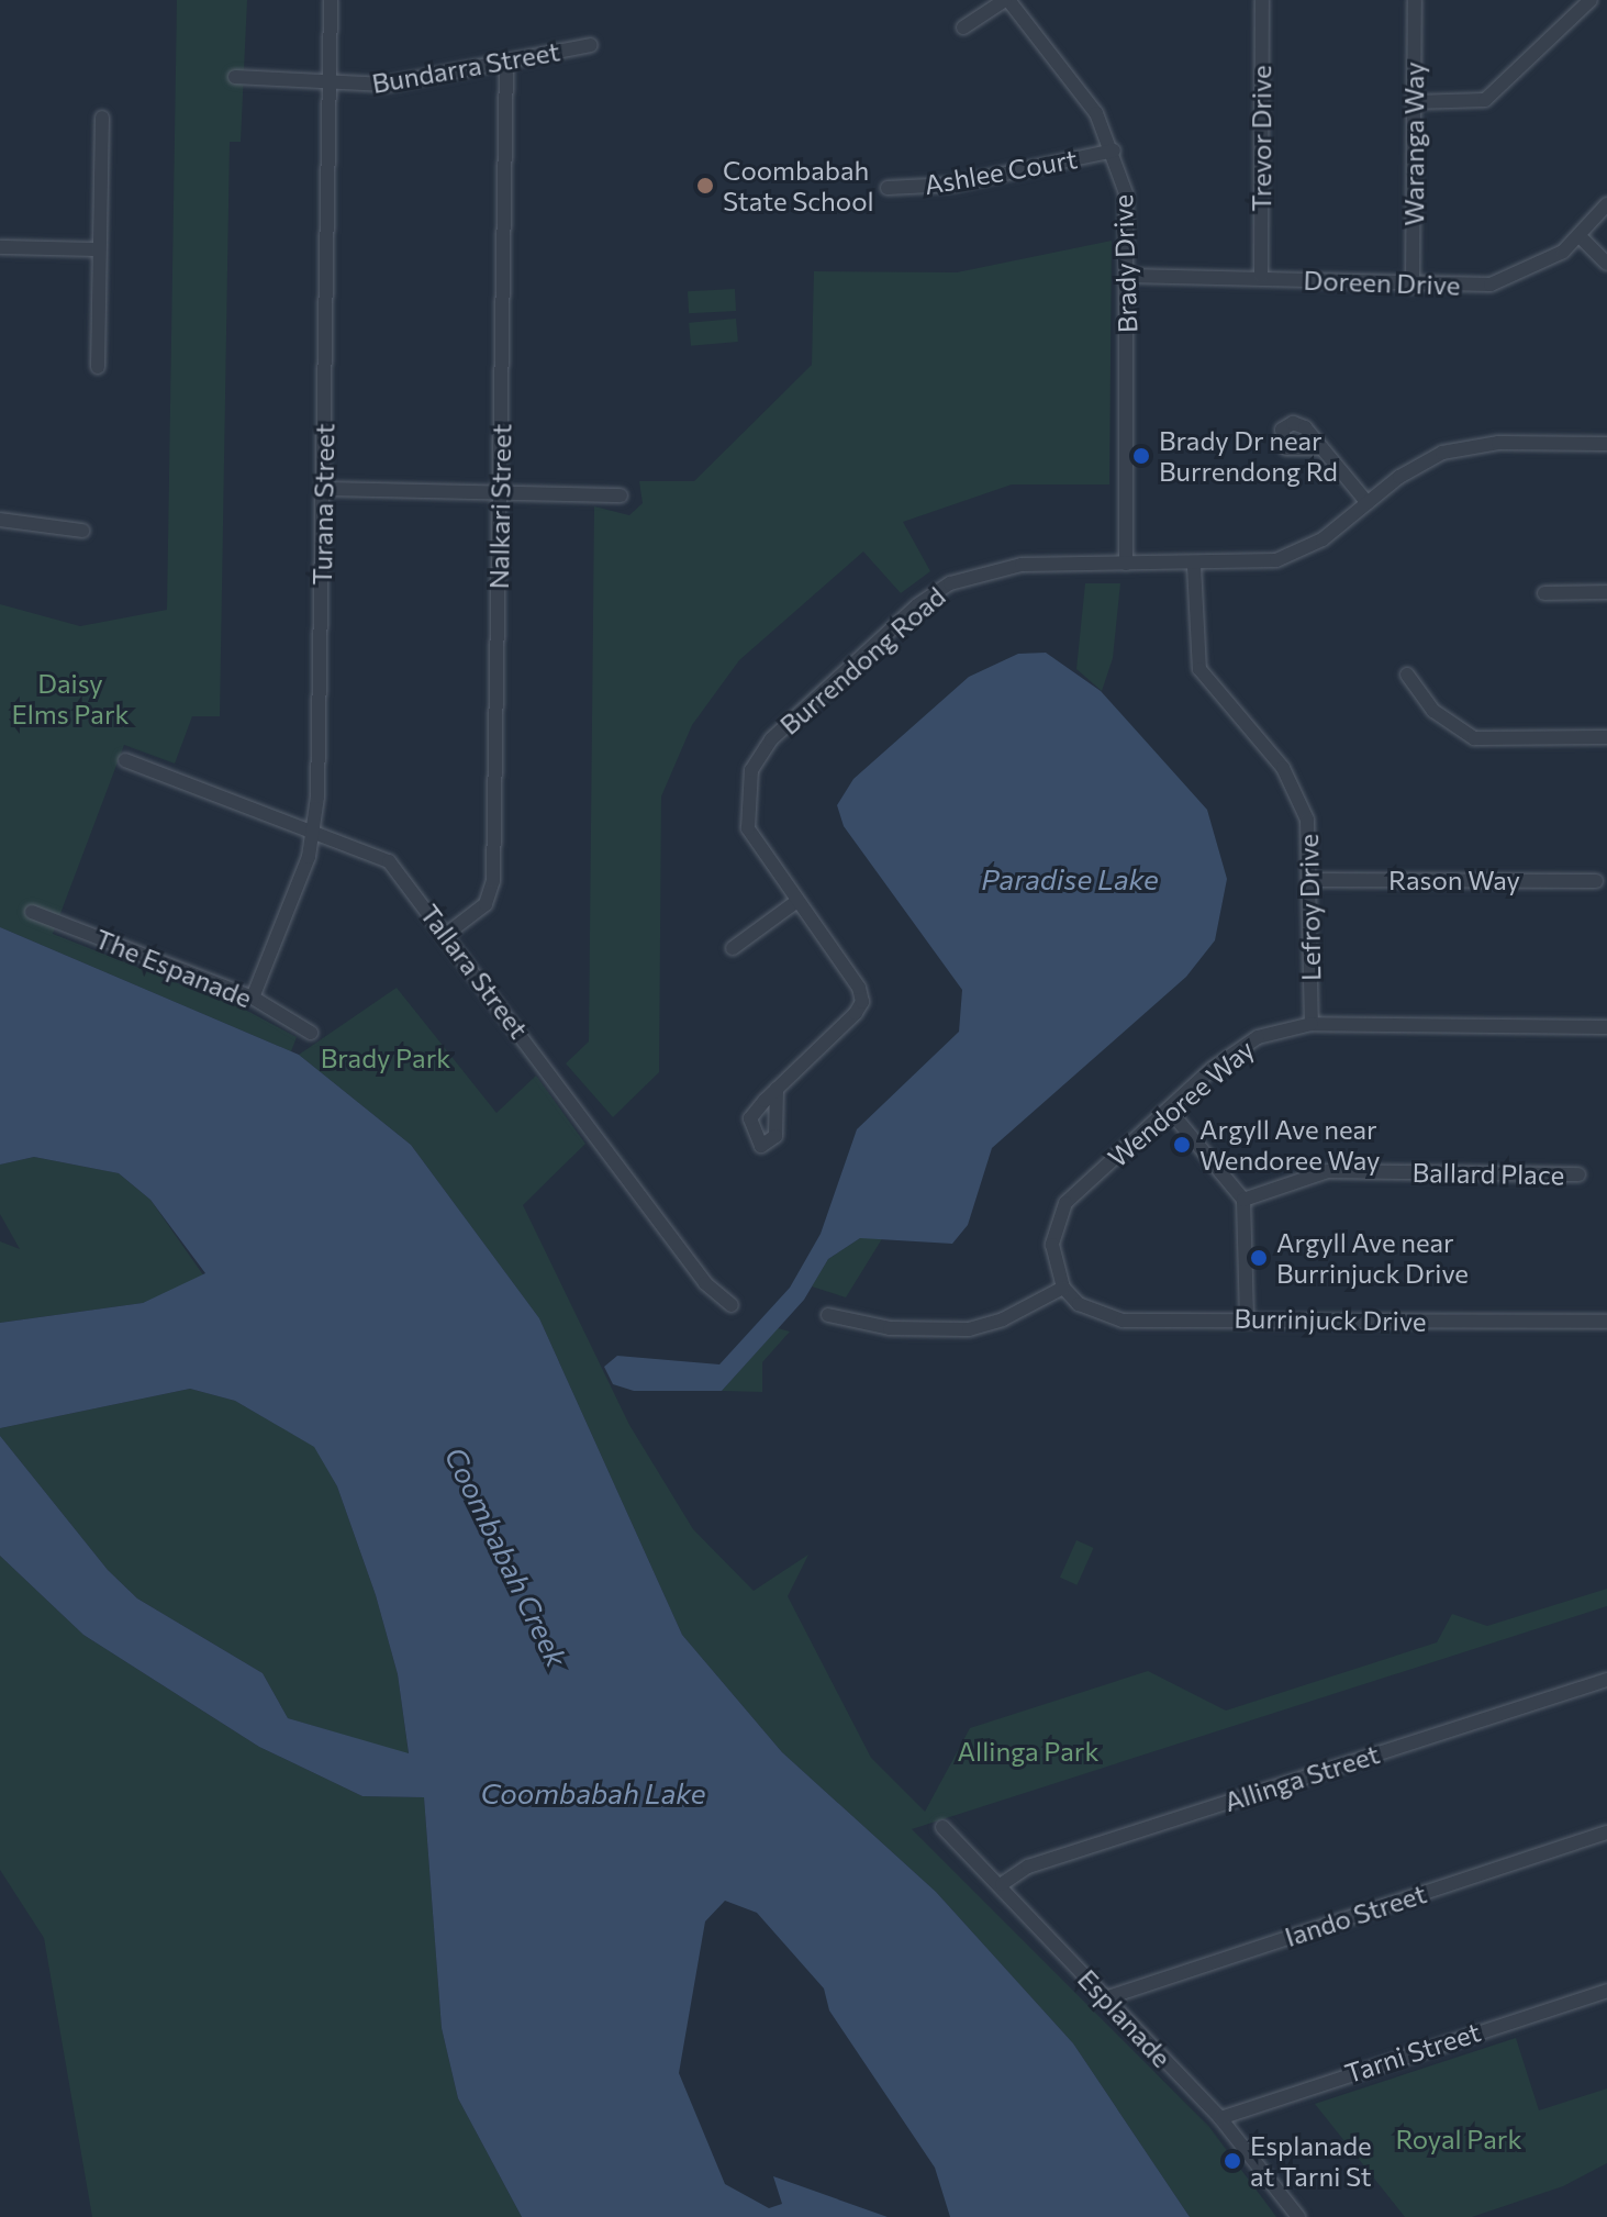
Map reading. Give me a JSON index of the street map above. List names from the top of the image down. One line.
{"streets":{"street":["Bundarra Street","Trevor Drive","Waranga Way","Ashlee Court","Brady Drive","Doreen Drive","Turana Street","Nalkari Street","Burrendong Road","Rason Way","Lefroy Drive","The Espanade","Tallara Street","Wendoree Way","Ballard Place","Burrinjuck Drive","Allinga Street","Iando Street","Esplanade","Tarni Street"]},"crossings":[["Bundarra Street","Turana Street"],["Bundarra Street","Nalkari Street"],["Trevor Drive","Doreen Drive"],["Waranga Way","Doreen Drive"],["Ashlee Court","Brady Drive"],["Brady Drive","Doreen Drive"],["Brady Drive","Burrendong Road"],["Turana Street","The Espanade"],["Turana Street","Tallara Street"],["Nalkari Street","Tallara Street"],["Burrendong Road","Lefroy Drive"],["Rason Way","Lefroy Drive"],["Lefroy Drive","Wendoree Way"],["Wendoree Way","Burrinjuck Drive"],["Allinga Street","Esplanade"],["Iando Street","Esplanade"],["Esplanade","Tarni Street"]],"water":["Paradise Lake","Coombabah Creek","Coombabah Lake"],"parks":["Daisy Elms Park","Brady Park","Allinga Park","Royal Park"],"places":["Coombabah State School","Brady Dr near Burrendong Rd","Argyll Ave near Wendoree Way","Argyll Ave near Burrinjuck Drive","Esplanade at Tarni St"]}
